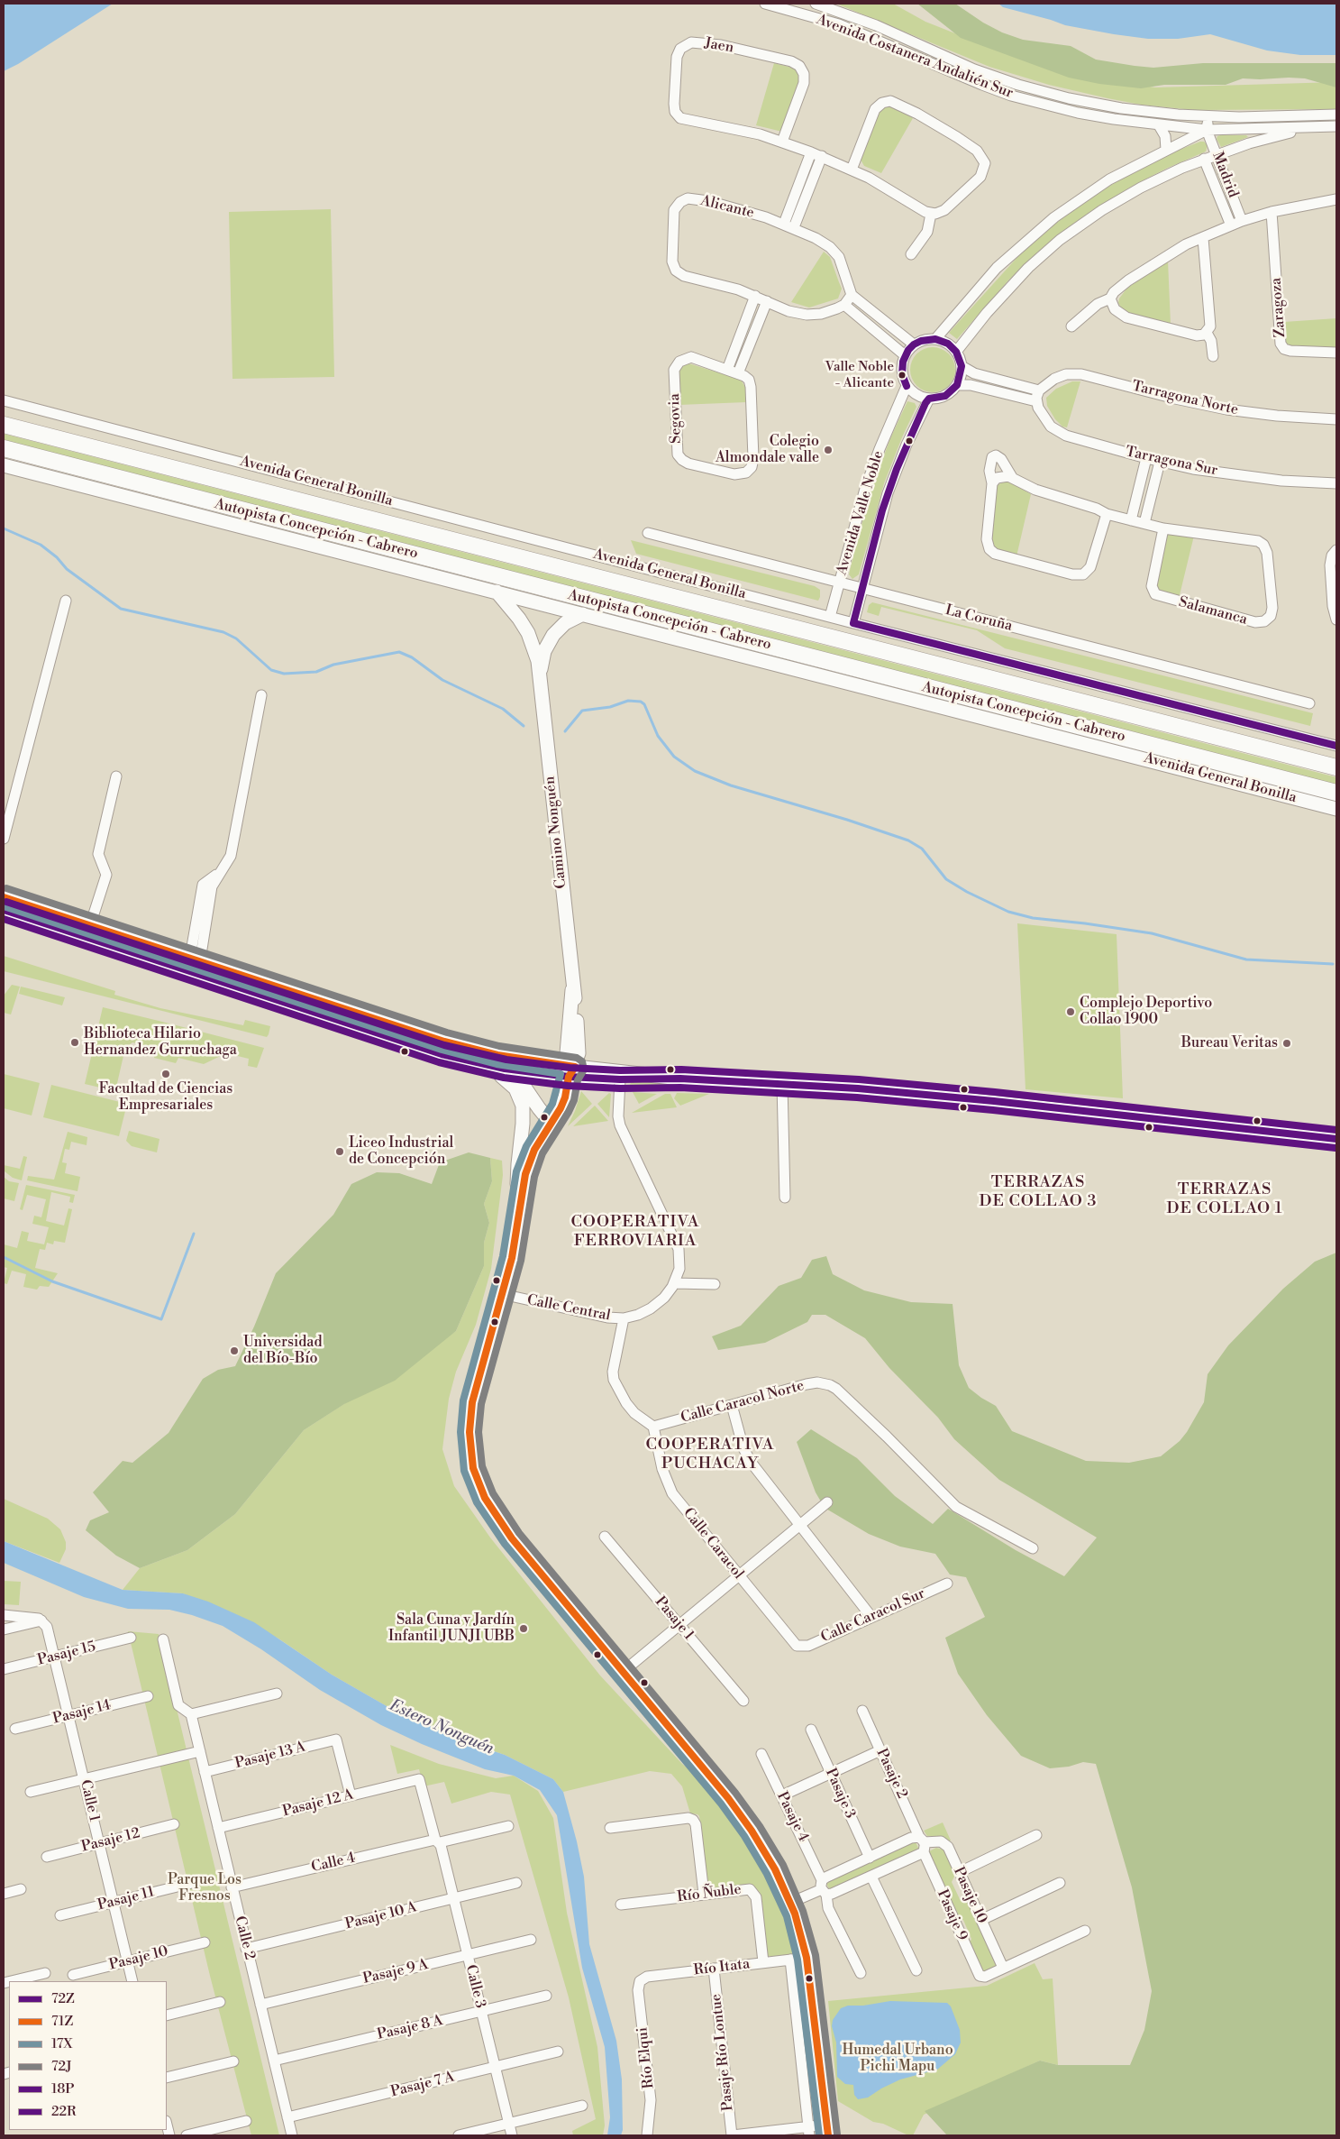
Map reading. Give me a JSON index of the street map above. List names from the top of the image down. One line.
{"streets":{"highway":["Autopista Concepción - Cabrero"],"main road":["Avenida General Bonilla","Camino Nonguén"],"street":["Jaen","Avenida Costanera Andalién Sur","Madrid","Alicante","Zaragoza","Tarragona Norte","Segovia","Tarragona Sur","Avenida Valle Noble","Salamanca","La Coruña","Calle Central","Calle Caracol Norte","Calle Caracol","Calle Caracol Sur","Pasaje 1","Pasaje 15","Pasaje 14","Pasaje 13 A","Pasaje 2","Pasaje 3","Calle 1","Pasaje 12 A","Pasaje 4","Pasaje 12","Calle 4","Río Ñuble","Pasaje 10","Pasaje 11","Pasaje 9","Pasaje 10 A","Calle 2","Río Itata","Pasaje 9 A","Calle 3","Pasaje 8 A","Pasaje Río Lontue","Río Elqui","Pasaje 7 A"]},"crossings":[["Avenida Costanera Andalién Sur","Madrid"],["Avenida General Bonilla","Avenida Valle Noble"],["Avenida General Bonilla","Camino Nonguén"],["Avenida Valle Noble","La Coruña"],["Camino Nonguén","Calle Central"],["Camino Nonguén","Río Itata"],["Calle Caracol Norte","Calle Caracol"],["Calle Caracol","Calle Caracol Sur"],["Pasaje 15","Calle 1"],["Pasaje 14","Calle 1"],["Pasaje 13 A","Pasaje 12 A"],["Pasaje 13 A","Calle 2"],["Pasaje 2","Pasaje 10"],["Pasaje 2","Pasaje 9"],["Calle 1","Pasaje 12"],["Calle 1","Pasaje 10"],["Calle 1","Pasaje 11"],["Pasaje 12 A","Calle 2"],["Pasaje 12 A","Calle 3"],["Calle 4","Calle 2"],["Calle 4","Calle 3"],["Río Ñuble","Río Itata"],["Pasaje 10","Pasaje 9"],["Pasaje 10 A","Calle 2"],["Pasaje 10 A","Calle 3"],["Calle 2","Pasaje 9 A"],["Calle 2","Pasaje 8 A"],["Calle 2","Pasaje 7 A"],["Río Itata","Pasaje Río Lontue"],["Río Itata","Río Elqui"],["Pasaje 9 A","Calle 3"],["Calle 3","Pasaje 8 A"],["Calle 3","Pasaje 7 A"]],"districts":["TERRAZAS DE COLLAO 3","TERRAZAS DE COLLAO 1","COOPERATIVA FERROVIARIA","COOPERATIVA PUCHACAY"],"water":["Estero Nonguén"],"parks":["Parque Los Fresnos","Humedal Urbano Pichi Mapu"],"places":["Valle Noble - Alicante","Colegio Almondale valle","Complejo Deportivo Collao 1900","Biblioteca Hilario Hernandez Gurruchaga","Bureau Veritas","Facultad de Ciencias Empresariales","Liceo Industrial de Concepción","Universidad del Bío-Bío","Sala Cuna y Jardín Infantil JUNJI UBB"],"lines":["transit line 72Z","transit line 72J","transit line 71Z","transit line 22R","transit line 17X","transit line 18P"],"legend":["72Z","71Z","17X","72J","18P","22R"]}
